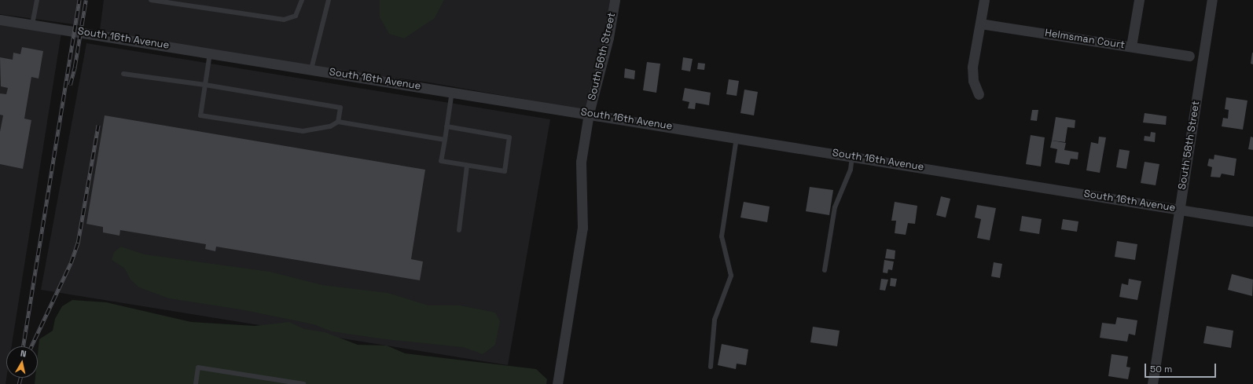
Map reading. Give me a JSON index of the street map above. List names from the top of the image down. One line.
{"streets":{"street":["South 16th Avenue","Helmsman Court","South 56th Street","South 58th Street"]},"crossings":[["South 16th Avenue","South 56th Street"],["South 16th Avenue","South 58th Street"]],"scale_bar":"50 m","north":"top"}
